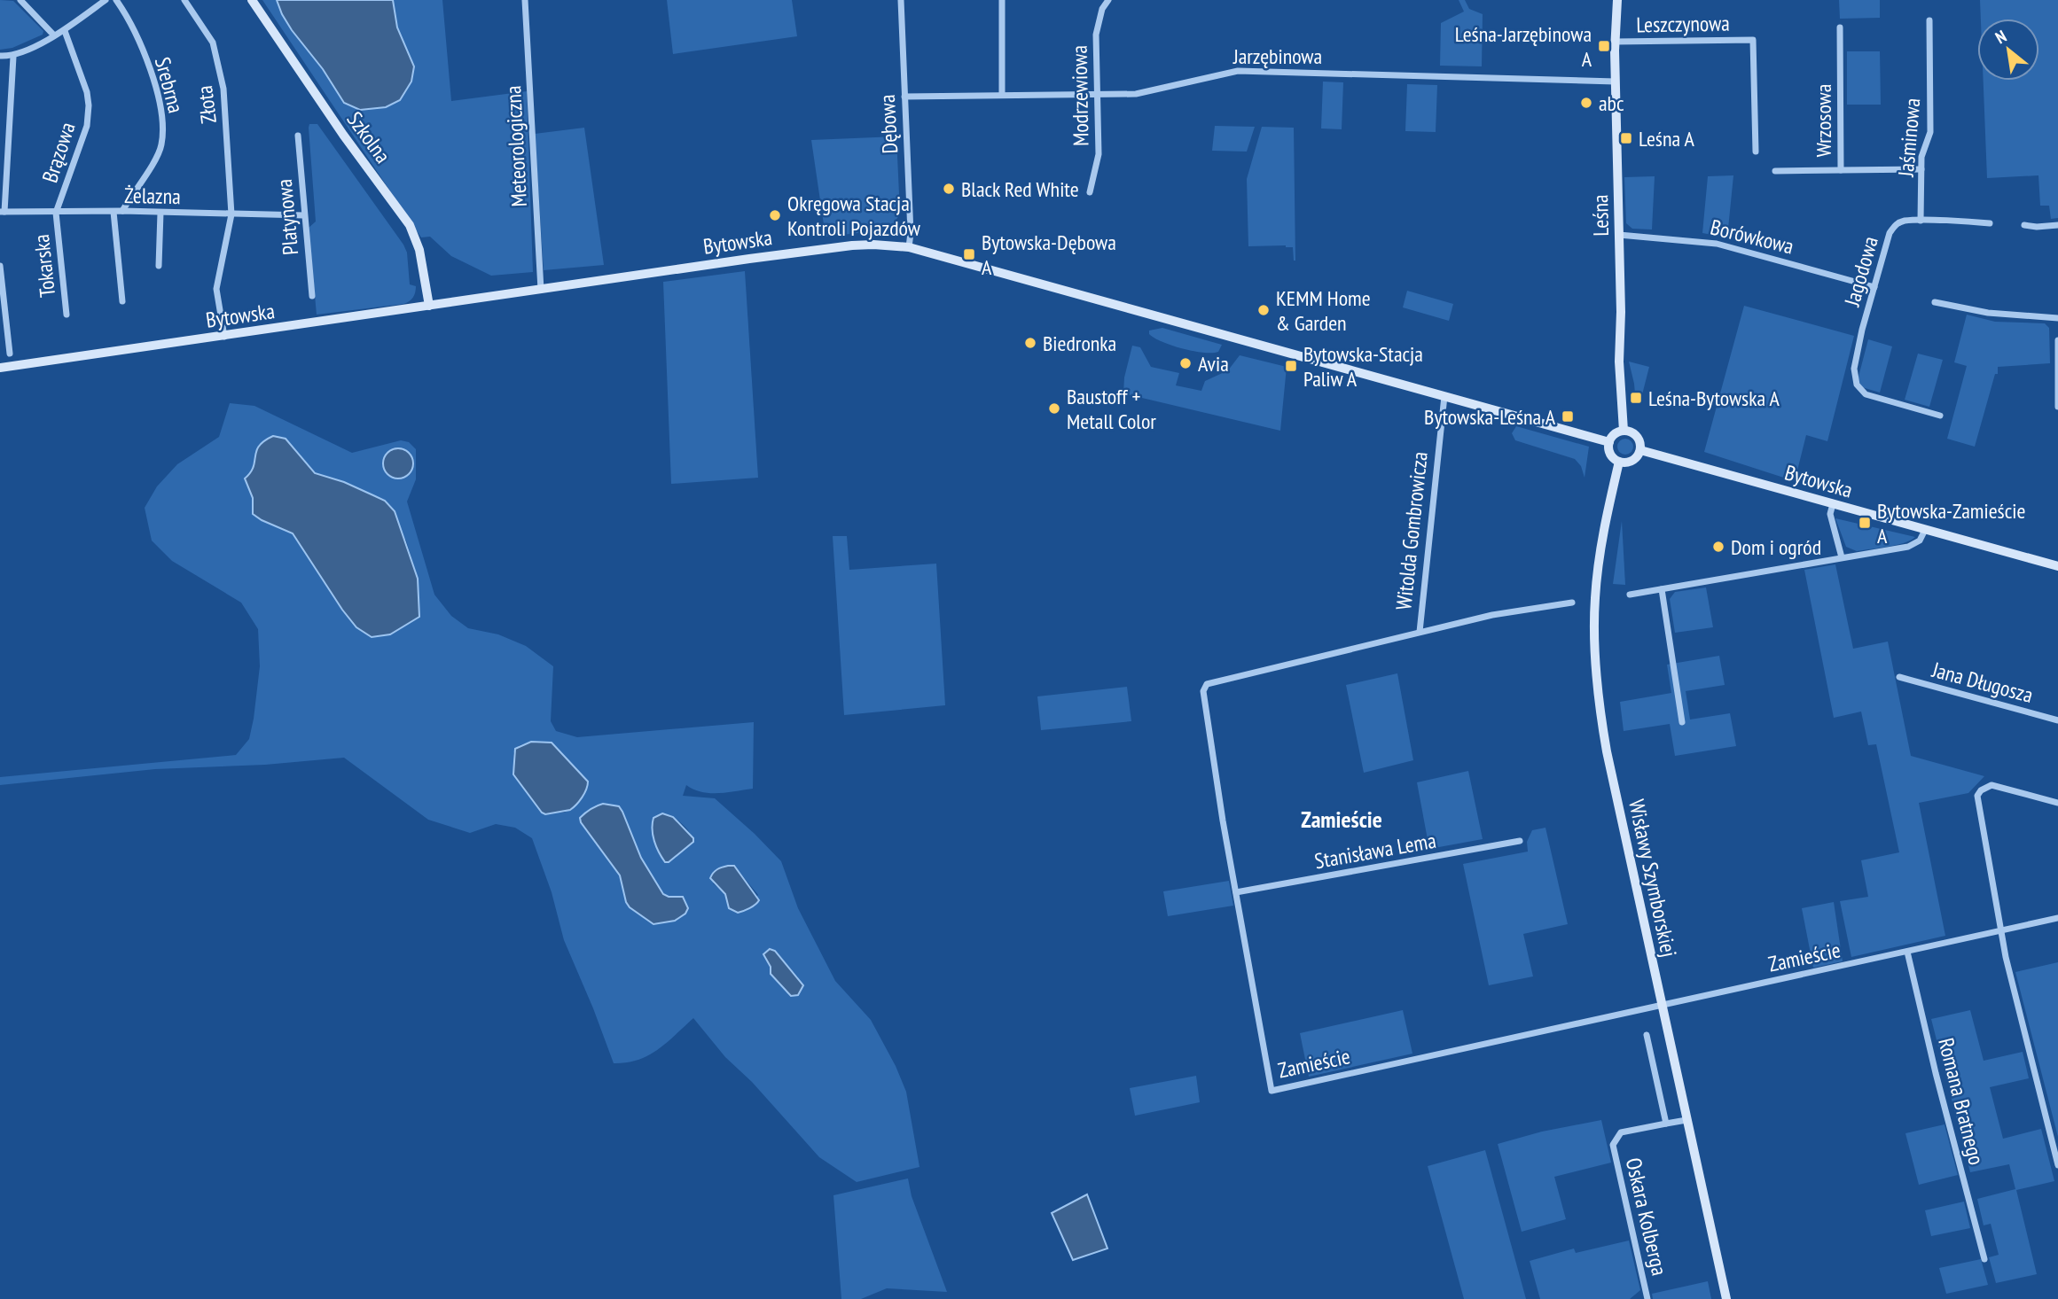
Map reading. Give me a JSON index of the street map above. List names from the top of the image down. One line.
{"streets":{"main road":["Szkolna","Leśna","Bytowska","Wisławy Szymborskiej"],"street":["Leszczynowa","Jarzębinowa","Srebrna","Modrzewiowa","Złota","Wrzosowa","Dębowa","Jaśminowa","Meteorologiczna","Brązowa","Żelazna","Platynowa","Borówkowa","Tokarska","Jagodowa","Witolda Gombrowicza","Jana Długosza","Stanisława Lema","Zamieście","Romana Bratnego","Oskara Kolberga"]},"crossings":[["Leszczynowa","Leśna"],["Jarzębinowa","Modrzewiowa"],["Jarzębinowa","Dębowa"],["Jarzębinowa","Leśna"],["Srebrna","Żelazna"],["Złota","Żelazna"],["Złota","Bytowska"],["Wrzosowa","Jaśminowa"],["Dębowa","Bytowska"],["Szkolna","Bytowska"],["Jaśminowa","Jagodowa"],["Meteorologiczna","Bytowska"],["Brązowa","Żelazna"],["Brązowa","Tokarska"],["Żelazna","Platynowa"],["Żelazna","Tokarska"],["Leśna","Borówkowa"],["Leśna","Bytowska"],["Leśna","Wisławy Szymborskiej"],["Borówkowa","Jagodowa"],["Bytowska","Witolda Gombrowicza"],["Bytowska","Wisławy Szymborskiej"],["Witolda Gombrowicza","Zamieście"],["Stanisława Lema","Zamieście"],["Wisławy Szymborskiej","Zamieście"],["Wisławy Szymborskiej","Oskara Kolberga"],["Zamieście","Romana Bratnego"]],"districts":["Zamieście"],"places":{"transit":["Leśna-Jarzębinowa A","Leśna A","Bytowska-Dębowa A","Bytowska-Stacja Paliw A","Leśna-Bytowska A","Bytowska-Leśna A","Bytowska-Zamieście A"],"other":["abc","Black Red White","Okręgowa Stacja Kontroli Pojazdów","KEMM Home & Garden","Biedronka","Avia","Baustoff + Metall Color","Dom i ogród"]},"north":"top left"}
